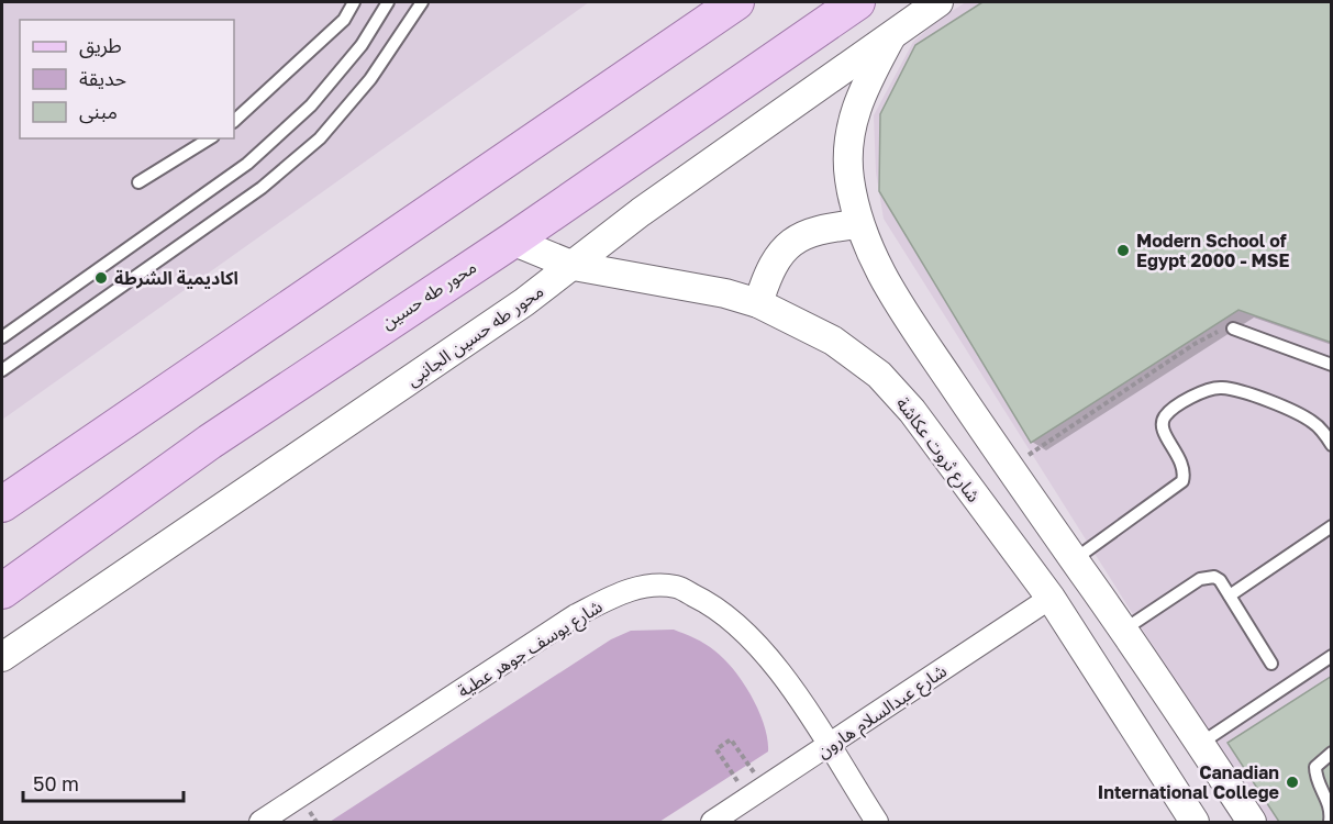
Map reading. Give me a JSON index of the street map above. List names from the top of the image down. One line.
{"streets":{"main road":["محور طه حسين"],"street":["محور طه حسين الجانبى","شارع ثروت عكاشة","شارع يوسف جوهر عطية","شارع عبدالسلام هارون"]},"crossings":[["محور طه حسين","شارع ثروت عكاشة"],["محور طه حسين الجانبى","شارع ثروت عكاشة"],["شارع ثروت عكاشة","شارع عبدالسلام هارون"],["شارع يوسف جوهر عطية","شارع عبدالسلام هارون"]],"places":["Modern School of Egypt 2000 - MSE","اكاديمية الشرطة","Canadian International College"],"legend":["طريق","حديقة","مبنى"],"scale_bar":"50 m"}
